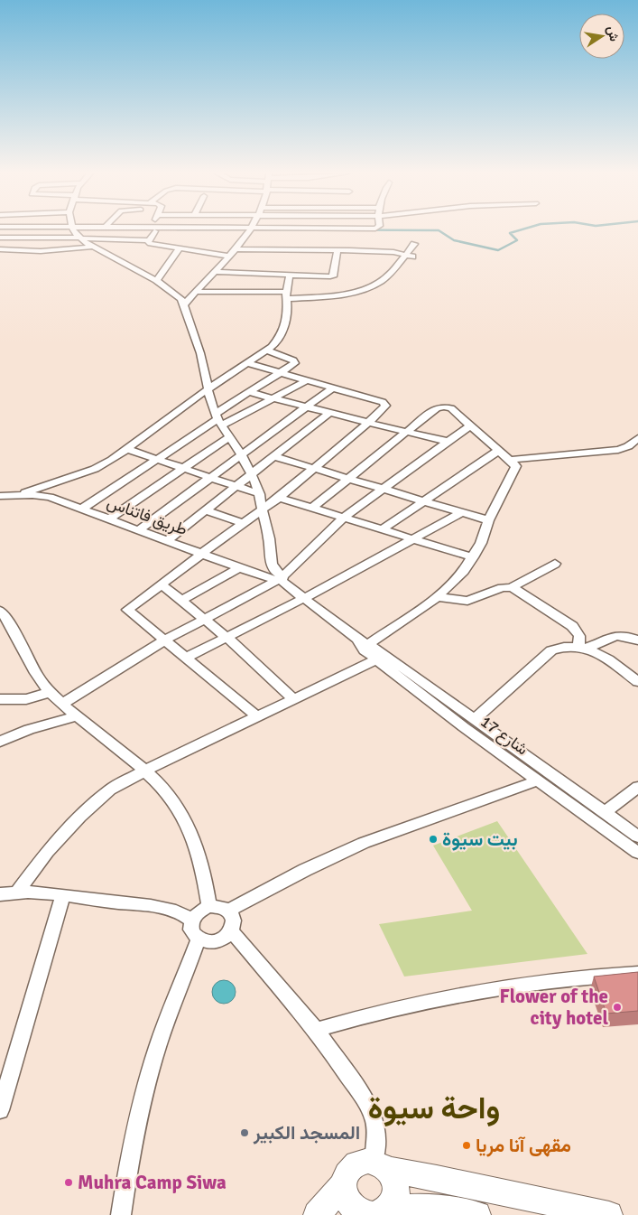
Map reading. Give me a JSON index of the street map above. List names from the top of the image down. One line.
{"streets":{"street":["طريق فاتناس","شارع 17"]},"crossings":[["طريق فاتناس","شارع 17"]],"districts":["واحة سيوة"],"places":["بيت سيوة","Flower of the city hotel","المسجد الكبير","مقهى آنا مريا","Muhra Camp Siwa"],"north":"right"}
